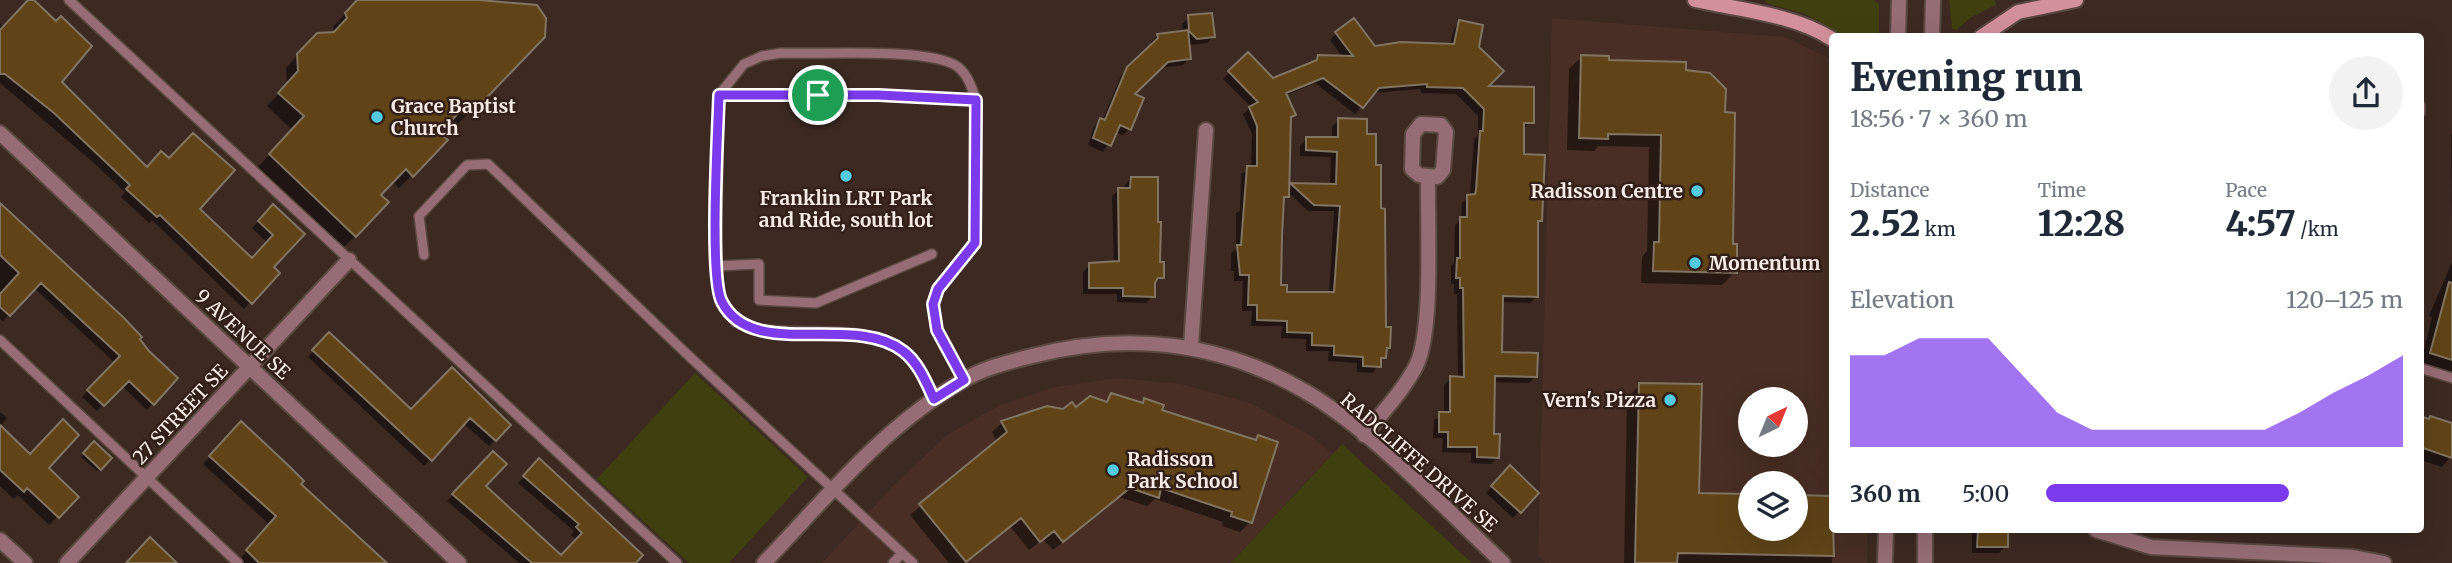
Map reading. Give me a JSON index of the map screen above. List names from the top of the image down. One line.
{"streets":{"street":["9 AVENUE SE","27 STREET SE","RADCLIFFE DRIVE SE"]},"crossings":[["9 AVENUE SE","27 STREET SE"]],"places":["Grace Baptist Church","Franklin LRT Park and Ride, south lot","Radisson Centre","Momentum","Vern's Pizza","Radisson Park School"],"north":"top right","page":{"heading":["Evening run","18:56 · 7 × 360 m"],"stats":[["Distance","2.52 km"],["Time","12:28"],["Pace","4:57 /km"]],"chart":["Elevation","120–125 m"],"list":[{"name":"360 m","note":"5:00"}]}}
